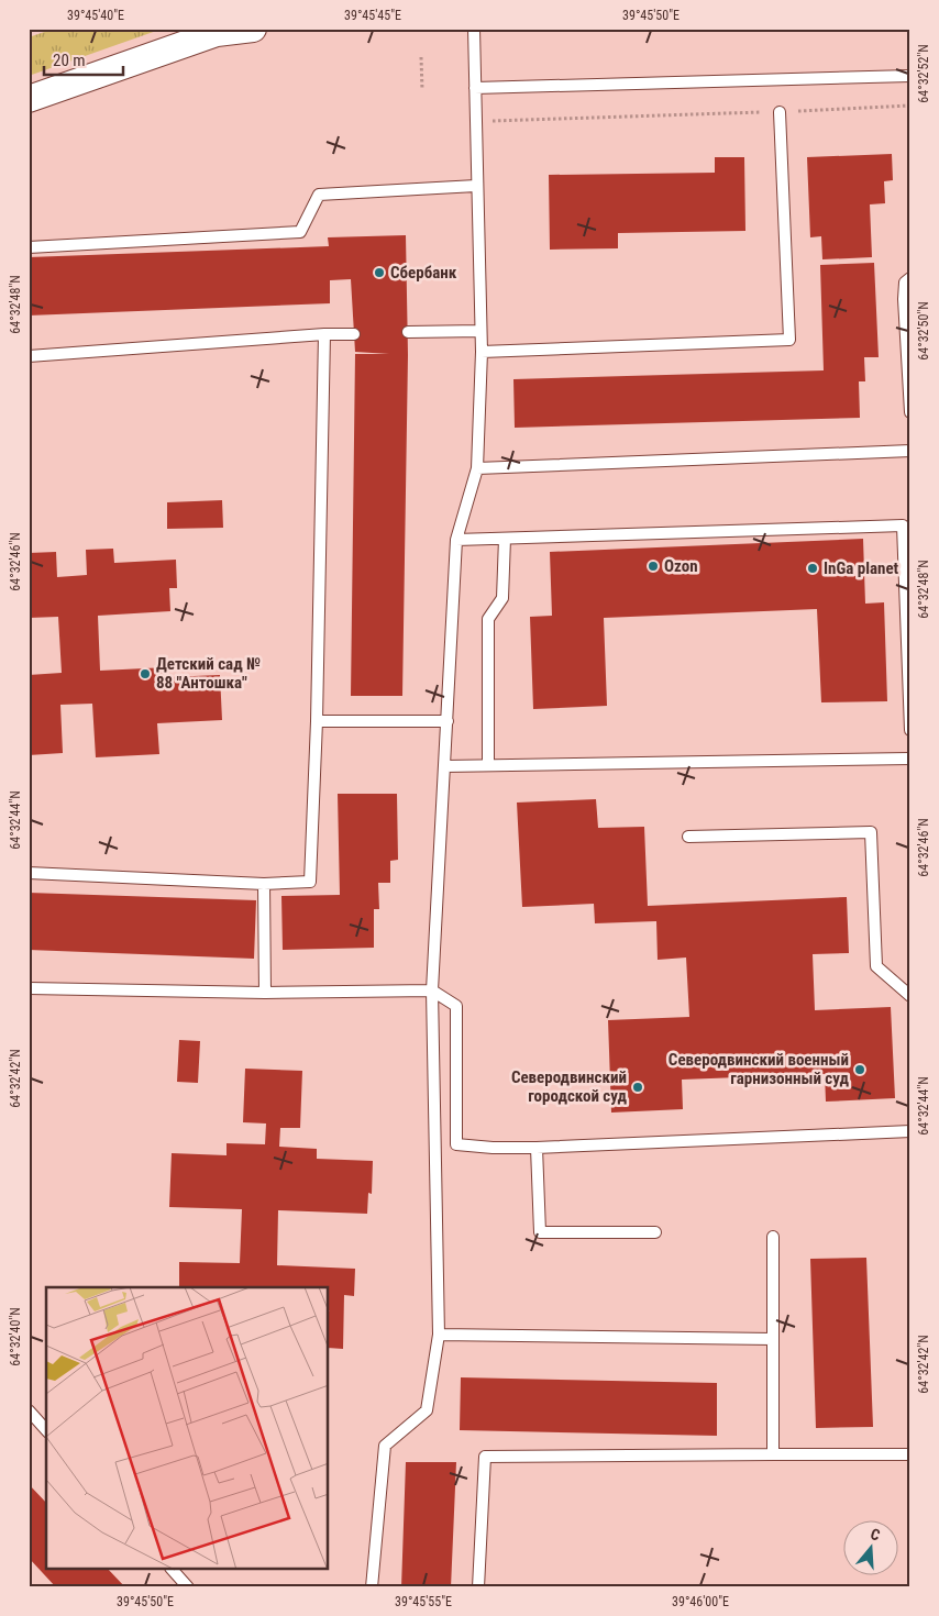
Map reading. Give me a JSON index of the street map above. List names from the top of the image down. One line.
{"places":["Сбербанк","Ozon","InGa planet","Детский сад № 88 \"Антошка\"","Северодвинский военный гарнизонный суд","Северодвинский городской суд"],"scale_bar":"20 m","north":"top","coordinates":["39°45'40\"E","39°45'45\"E","39°45'50\"E","64°32'52\"N","64°32'48\"N","64°32'50\"N","64°32'46\"N","64°32'44\"N","64°32'42\"N","64°32'40\"N","39°45'55\"E","39°46'00\"E"]}
